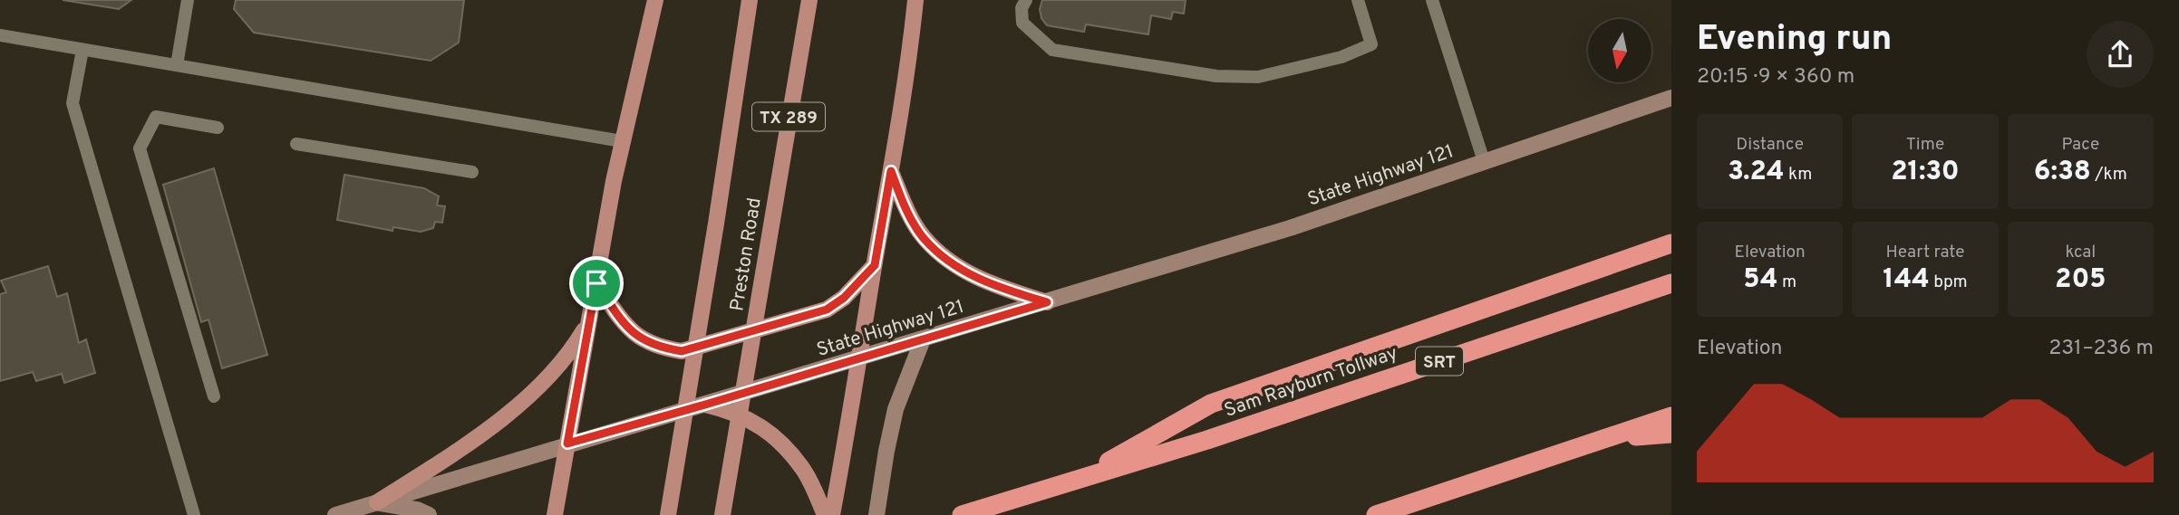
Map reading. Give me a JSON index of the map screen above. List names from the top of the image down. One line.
{"streets":{"highway":["SRT","Sam Rayburn Tollway"],"main road":["TX 289","State Highway 121","Preston Road"]},"north":"bottom","page":{"heading":["Evening run","20:15 · 9 × 360 m"],"stats":[["Distance","3.24 km"],["Time","21:30"],["Pace","6:38 /km"],["Elevation","54 m"],["Heart rate","144 bpm"],["kcal","205"]],"chart":["Elevation","231–236 m"]}}
